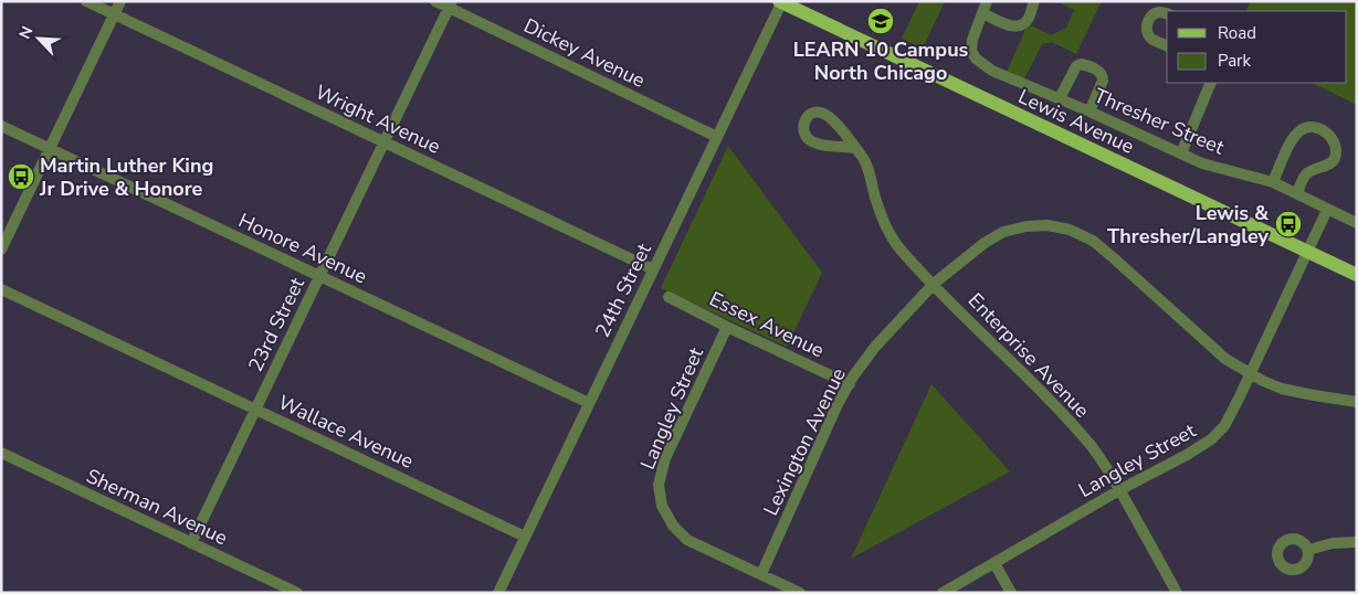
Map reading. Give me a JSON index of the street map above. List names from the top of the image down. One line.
{"streets":{"main road":["Lewis Avenue"],"street":["Dickey Avenue","Wright Avenue","Thresher Street","Honore Avenue","24th Street","23rd Street","Essex Avenue","Enterprise Avenue","Langley Street","Wallace Avenue","Lexington Avenue","Sherman Avenue"]},"crossings":[["Dickey Avenue","24th Street"],["Dickey Avenue","23rd Street"],["Wright Avenue","24th Street"],["Wright Avenue","23rd Street"],["Lewis Avenue","24th Street"],["Lewis Avenue","Langley Street"],["Thresher Street","Langley Street"],["Honore Avenue","24th Street"],["Honore Avenue","23rd Street"],["24th Street","Wallace Avenue"],["23rd Street","Wallace Avenue"],["23rd Street","Sherman Avenue"],["Essex Avenue","Langley Street"],["Essex Avenue","Lexington Avenue"],["Enterprise Avenue","Langley Street"],["Enterprise Avenue","Lexington Avenue"],["Langley Street","Lexington Avenue"]],"places":{"school or university":["LEARN 10 Campus North Chicago"],"bus stop":["Martin Luther King Jr Drive & Honore","Lewis & Thresher/Langley"]},"legend":["Road","Park"],"north":"top left"}
